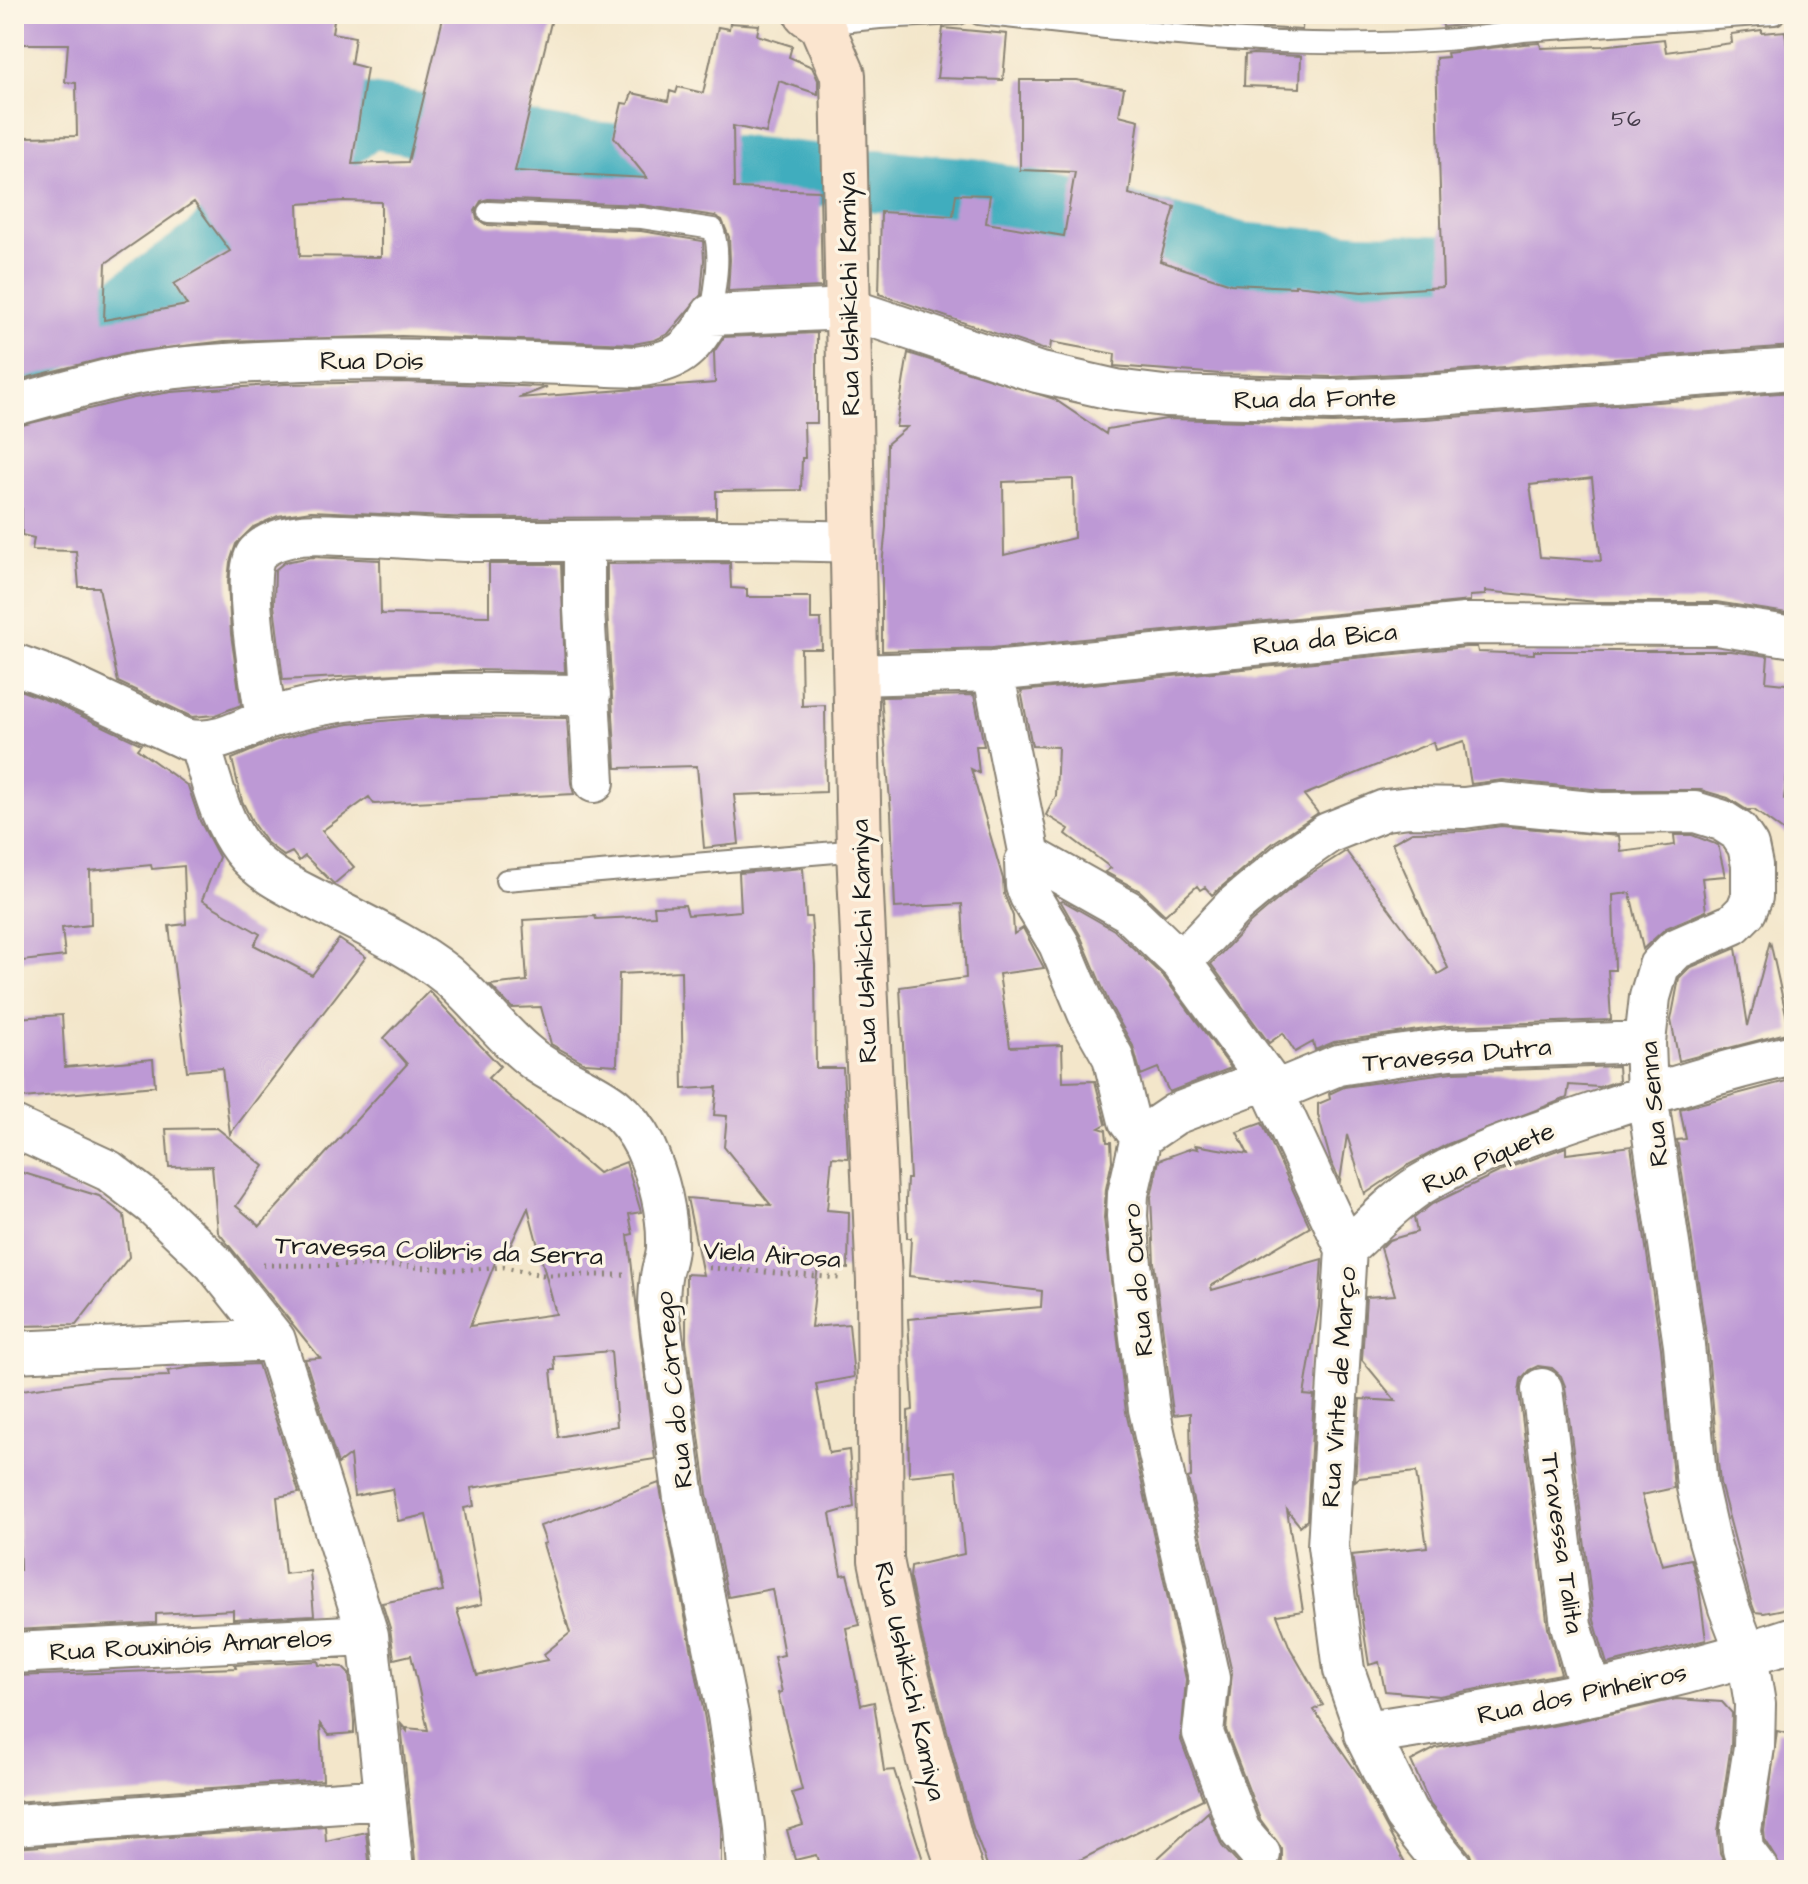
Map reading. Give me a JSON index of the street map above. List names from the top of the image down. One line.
{"streets":{"main road":["Rua Ushikichi Kamiya"],"street":["Rua Dois","Rua da Fonte","Rua da Bica","Travessa Dutra","Rua Senna","Rua Piquete","Rua do Ouro","Rua Vinte de Março","Rua do Córrego","Travessa Talita","Rua Rouxinóis Amarelos","Rua dos Pinheiros"],"path":["Travessa Colibris da Serra","Viela Airosa"]},"crossings":[["Rua Ushikichi Kamiya","Rua da Fonte"],["Rua Ushikichi Kamiya","Rua da Bica"],["Rua Ushikichi Kamiya","Viela Airosa"],["Travessa Dutra","Rua Senna"],["Travessa Dutra","Rua do Ouro"],["Travessa Dutra","Rua Vinte de Março"],["Rua Senna","Rua Piquete"],["Rua Senna","Rua Vinte de Março"],["Rua Senna","Rua dos Pinheiros"],["Rua Piquete","Rua Vinte de Março"],["Travessa Colibris da Serra","Viela Airosa"],["Travessa Colibris da Serra","Rua do Córrego"],["Viela Airosa","Rua do Córrego"],["Rua Vinte de Março","Rua dos Pinheiros"],["Travessa Talita","Rua dos Pinheiros"]],"house_numbers":["56"]}
